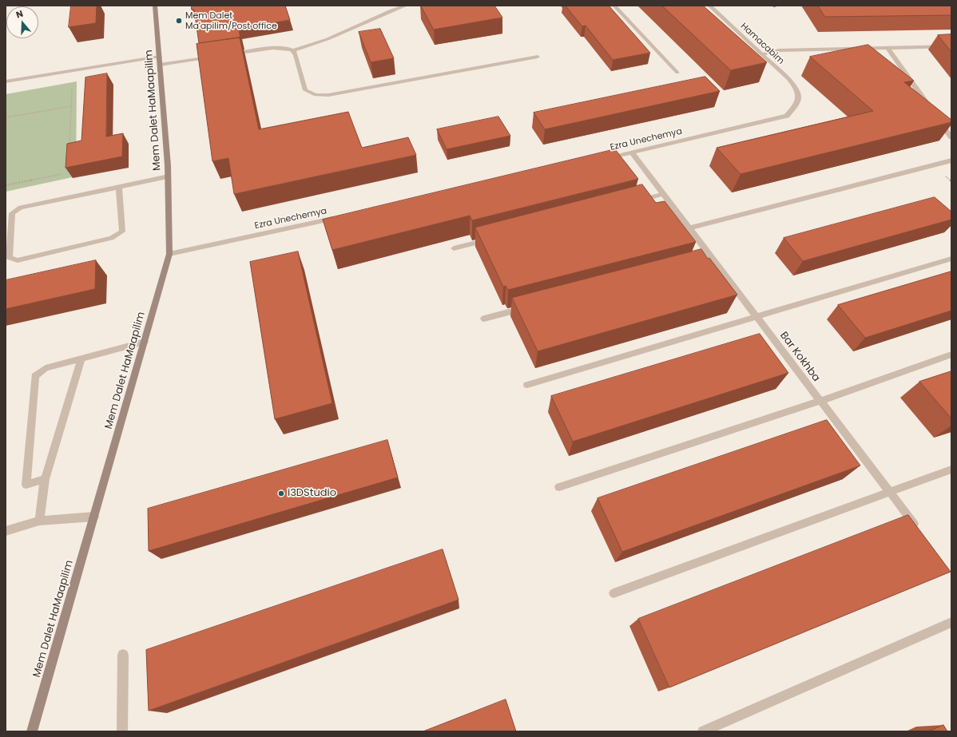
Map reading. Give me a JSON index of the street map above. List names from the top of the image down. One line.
{"streets":{"street":["Hamacabim","Mem Dalet HaMaapilim","Ezra Unechemya","Bar Kokhba"]},"crossings":[["Hamacabim","Ezra Unechemya"],["Mem Dalet HaMaapilim","Ezra Unechemya"],["Ezra Unechemya","Bar Kokhba"]],"places":["Mem Dalet Ma'apilim/Post office","i3DStudio"],"north":"top"}
